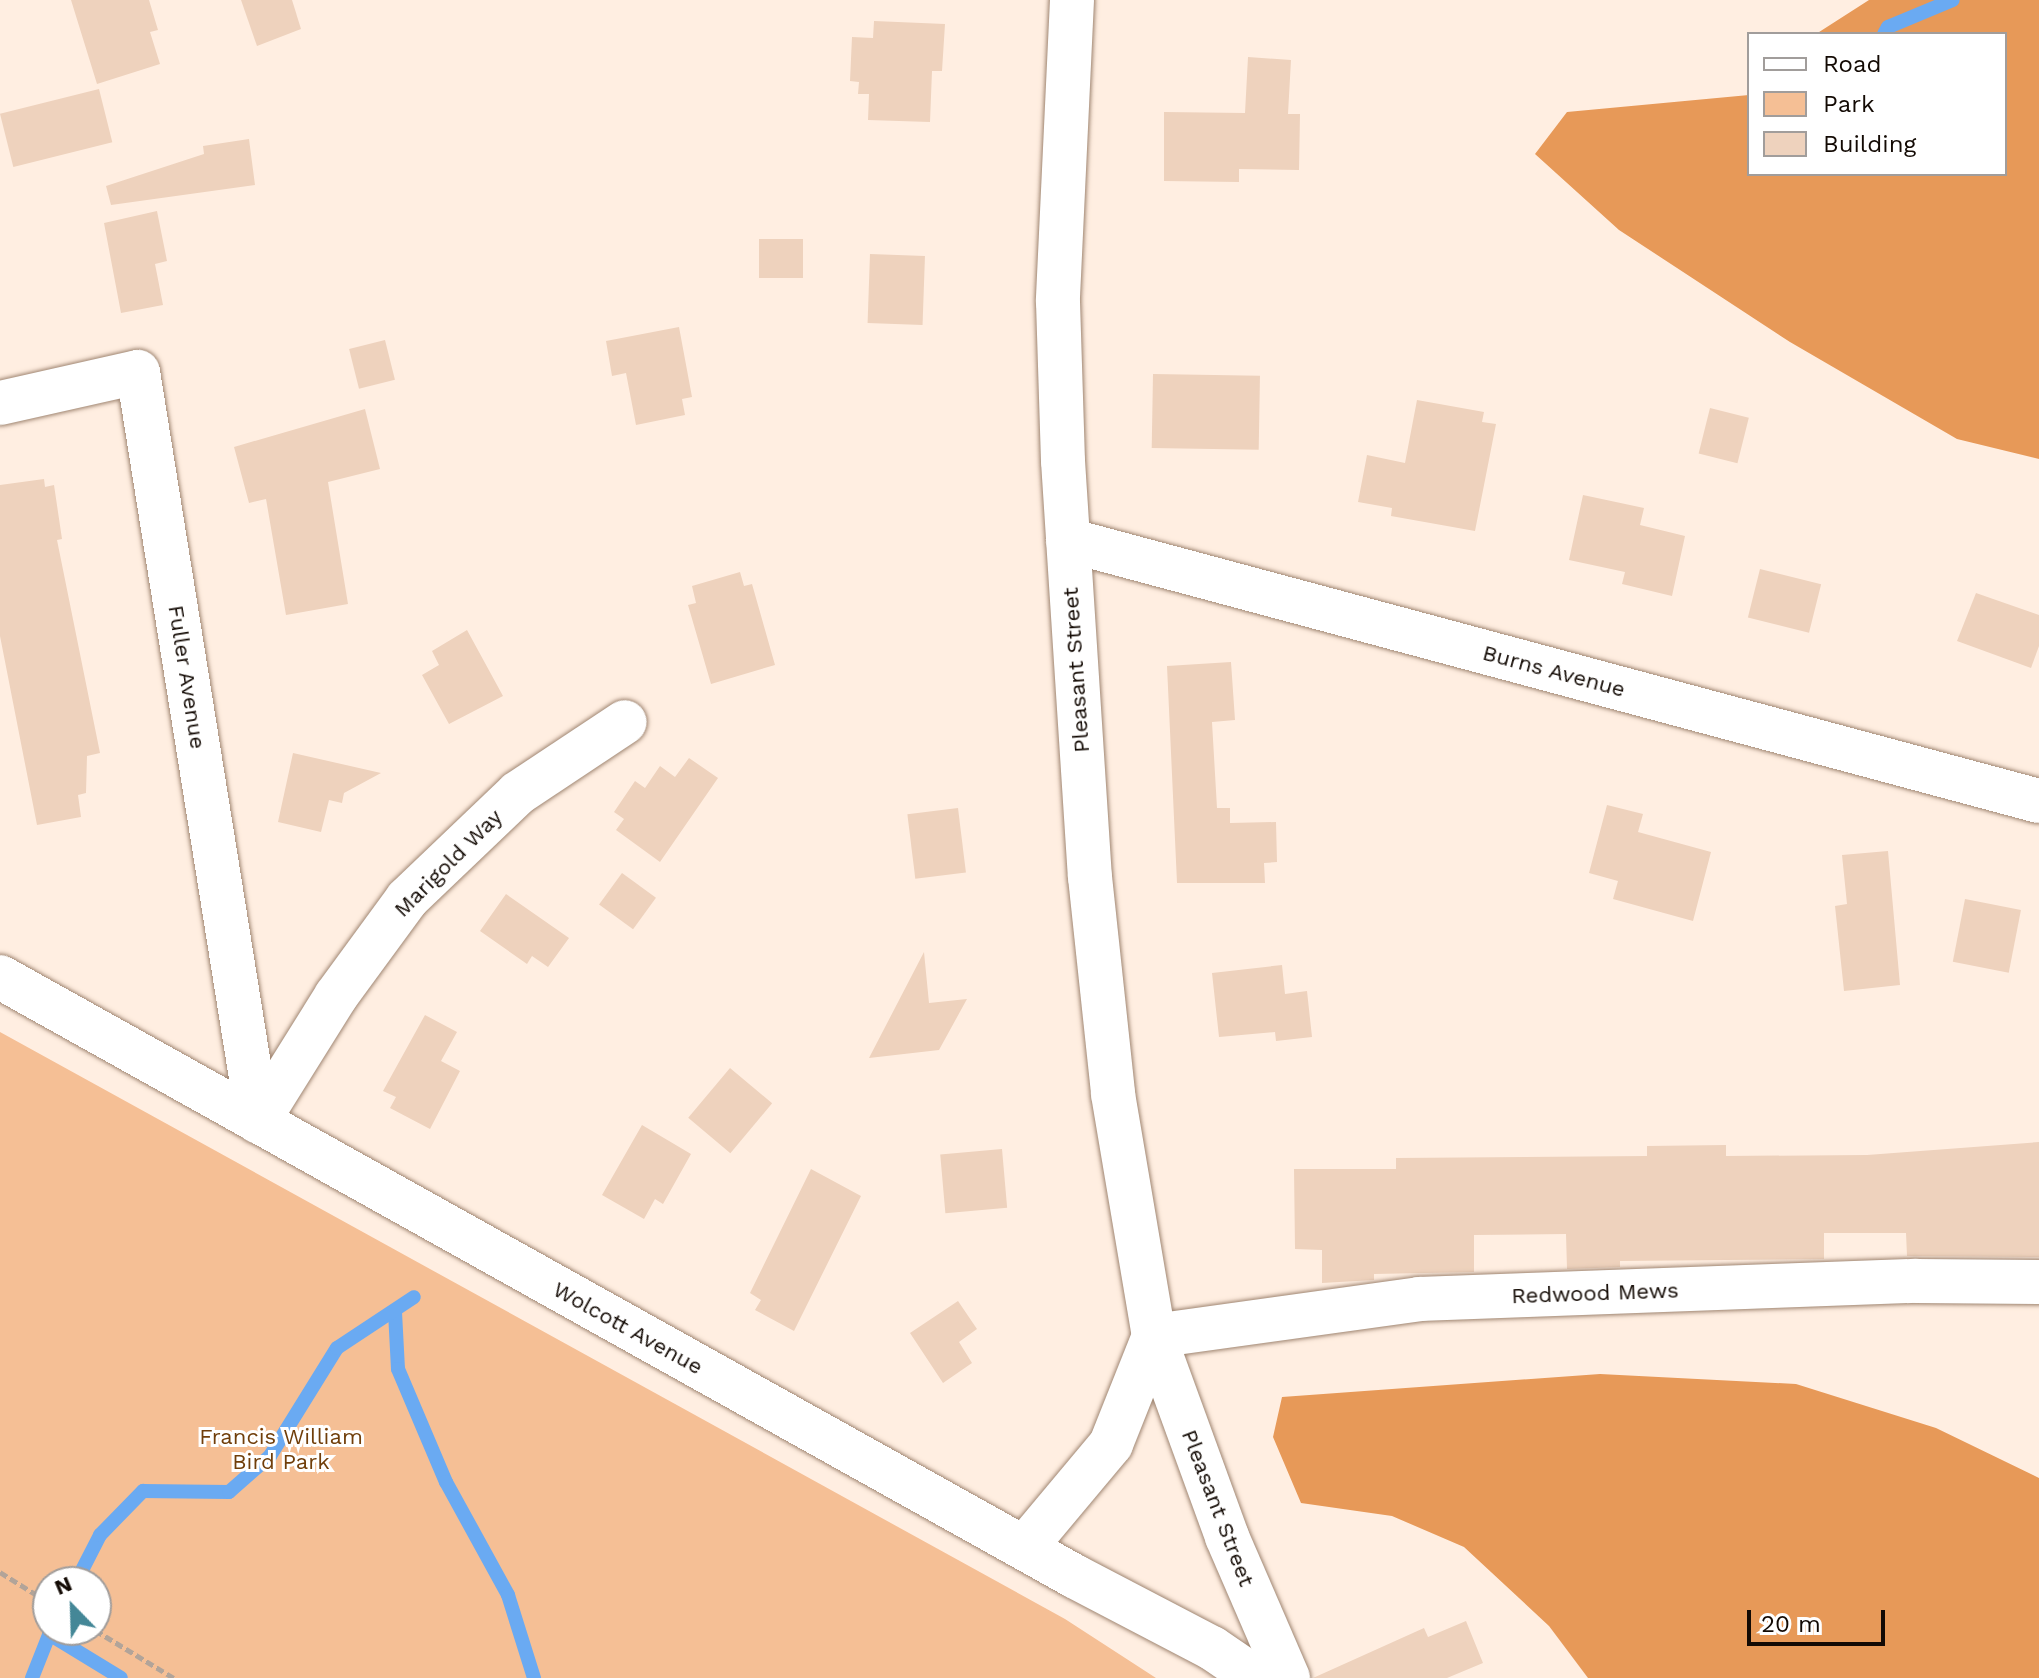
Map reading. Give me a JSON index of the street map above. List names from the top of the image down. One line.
{"streets":{"street":["Pleasant Street","Burns Avenue","Fuller Avenue","Marigold Way","Redwood Mews","Wolcott Avenue"]},"crossings":[["Pleasant Street","Burns Avenue"],["Pleasant Street","Redwood Mews"],["Fuller Avenue","Marigold Way"],["Fuller Avenue","Wolcott Avenue"],["Marigold Way","Wolcott Avenue"]],"parks":["Francis William Bird Park"],"legend":["Road","Park","Building"],"scale_bar":"20 m","north":"top left"}
